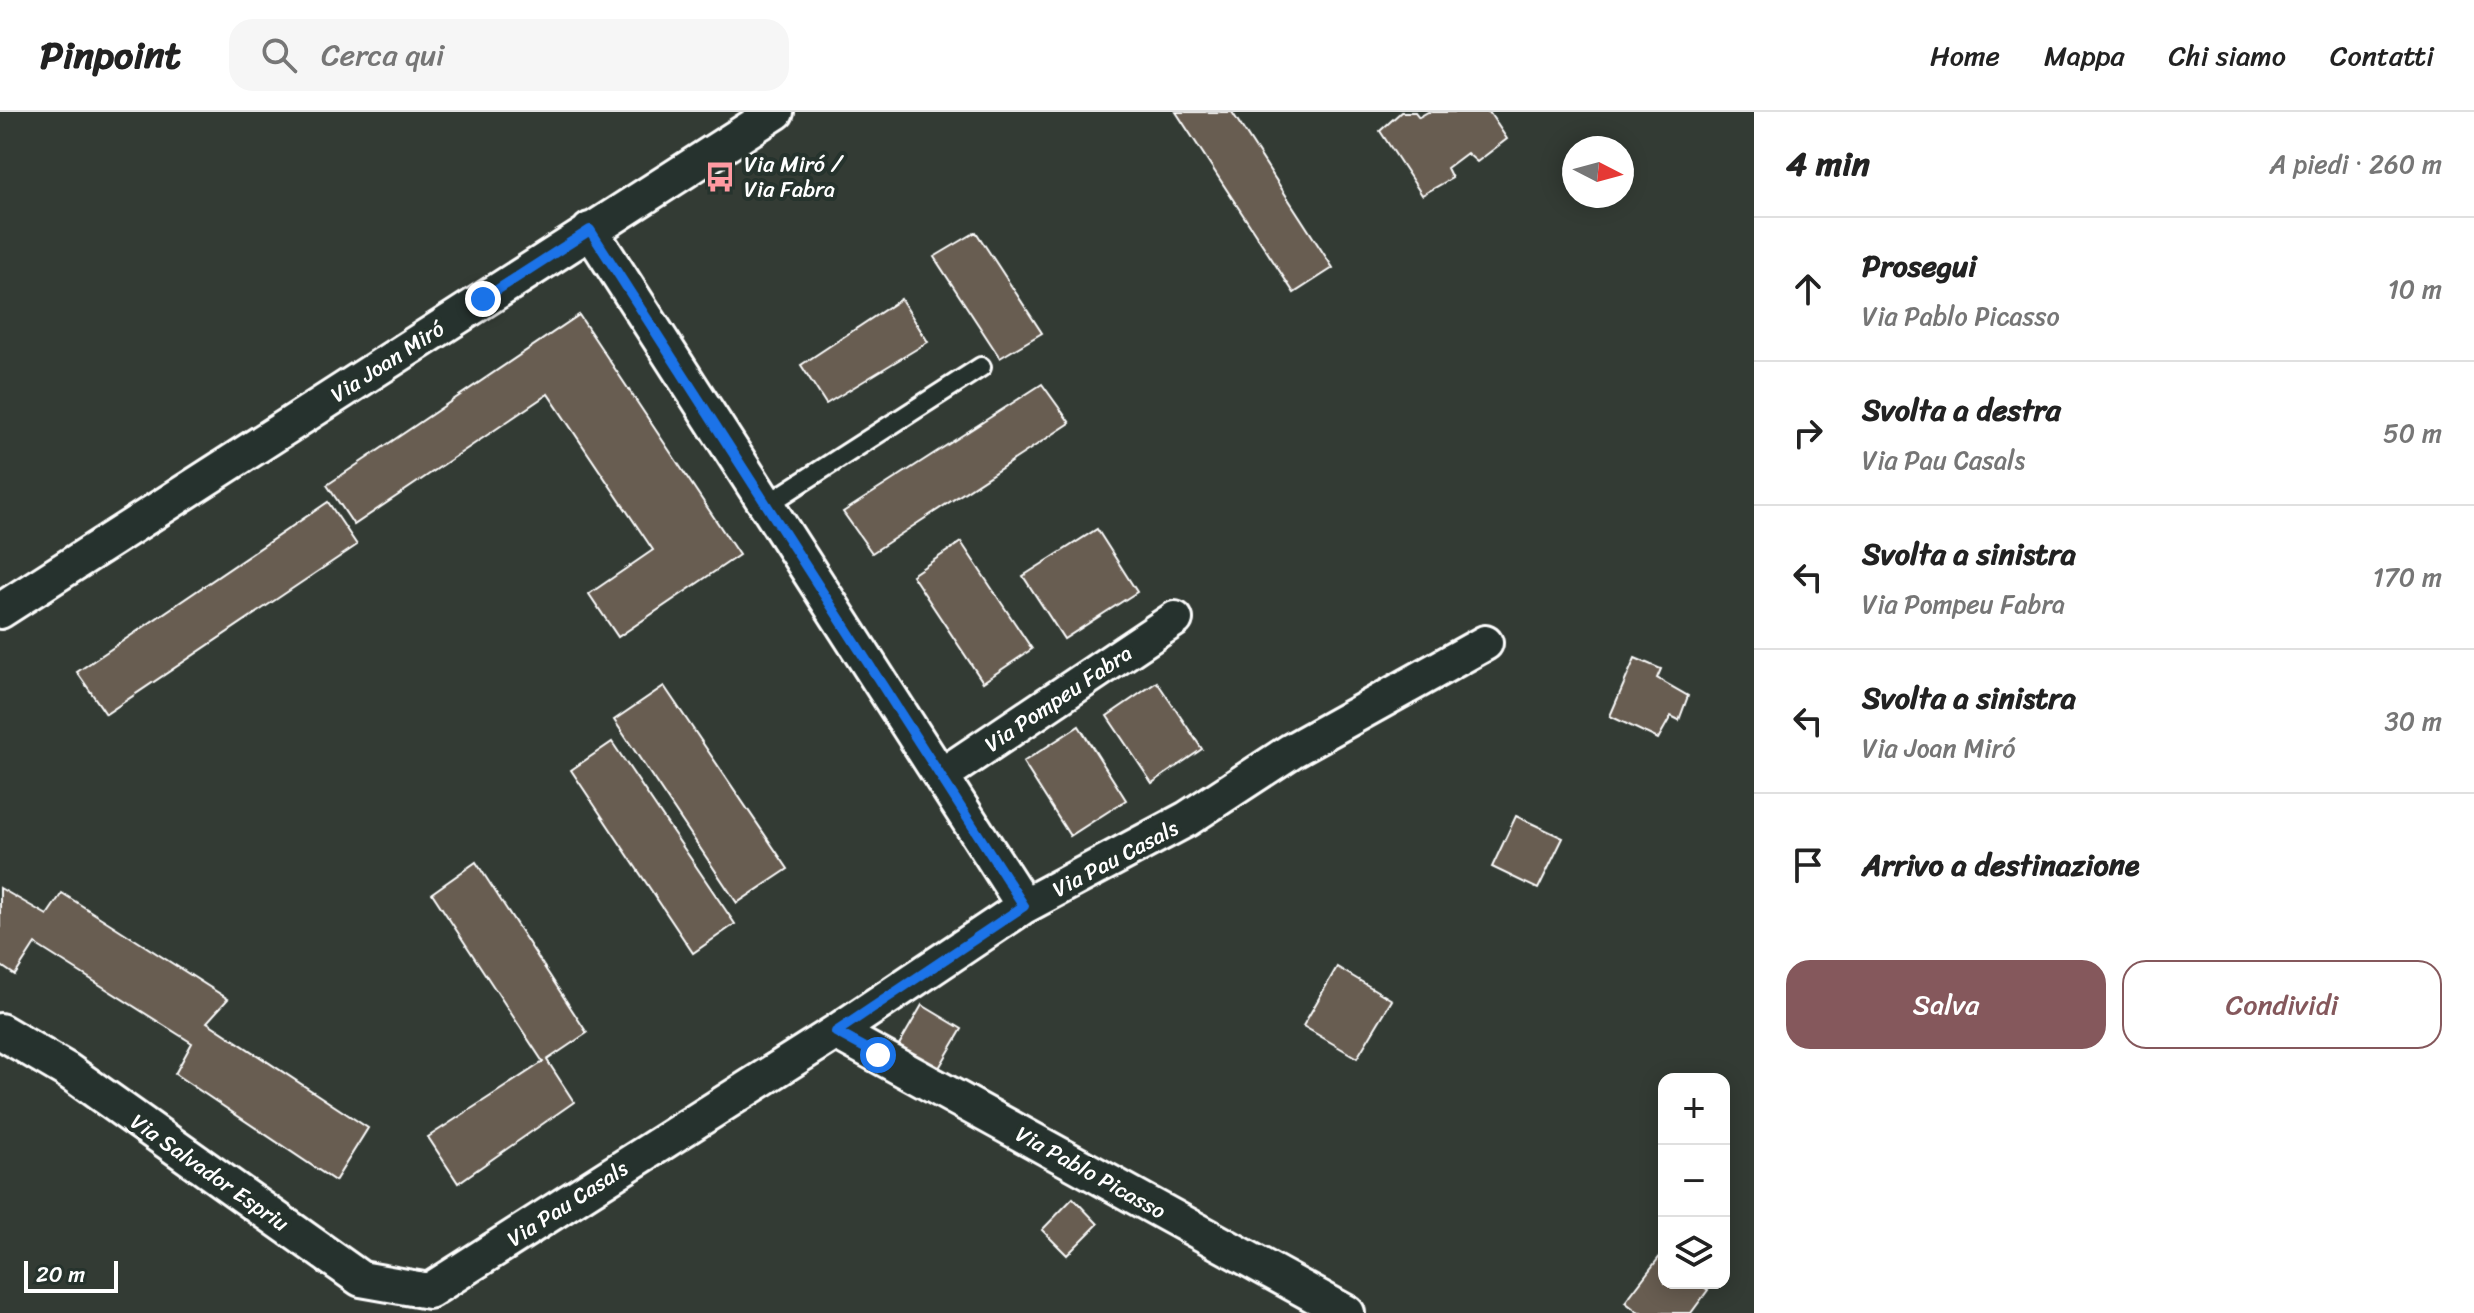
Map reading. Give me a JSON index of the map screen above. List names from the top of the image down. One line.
{"streets":{"street":["Via Joan Miró","Via Pompeu Fabra","Via Pau Casals","Via Salvador Espriu","Via Pablo Picasso"]},"crossings":[["Via Pau Casals","Via Salvador Espriu"],["Via Pau Casals","Via Pablo Picasso"]],"places":{"bus stop":["Via Miró / Via Fabra"]},"scale_bar":"20 m","north":"right","page":{"header":"Pinpoint","search":"Cerca qui","nav":["Home","Mappa","Chi siamo","Contatti"],"heading":["4 min","A piedi · 260 m"],"list":[["Prosegui","Via Pablo Picasso","10 m"],["Svolta a destra","Via Pau Casals","50 m"],["Svolta a sinistra","Via Pompeu Fabra","170 m"],["Svolta a sinistra","Via Joan Miró","30 m"],"Arrivo a destinazione"],"buttons":["Salva","Condividi"],"map_buttons":["+","−"],"scale":"20 m"}}
